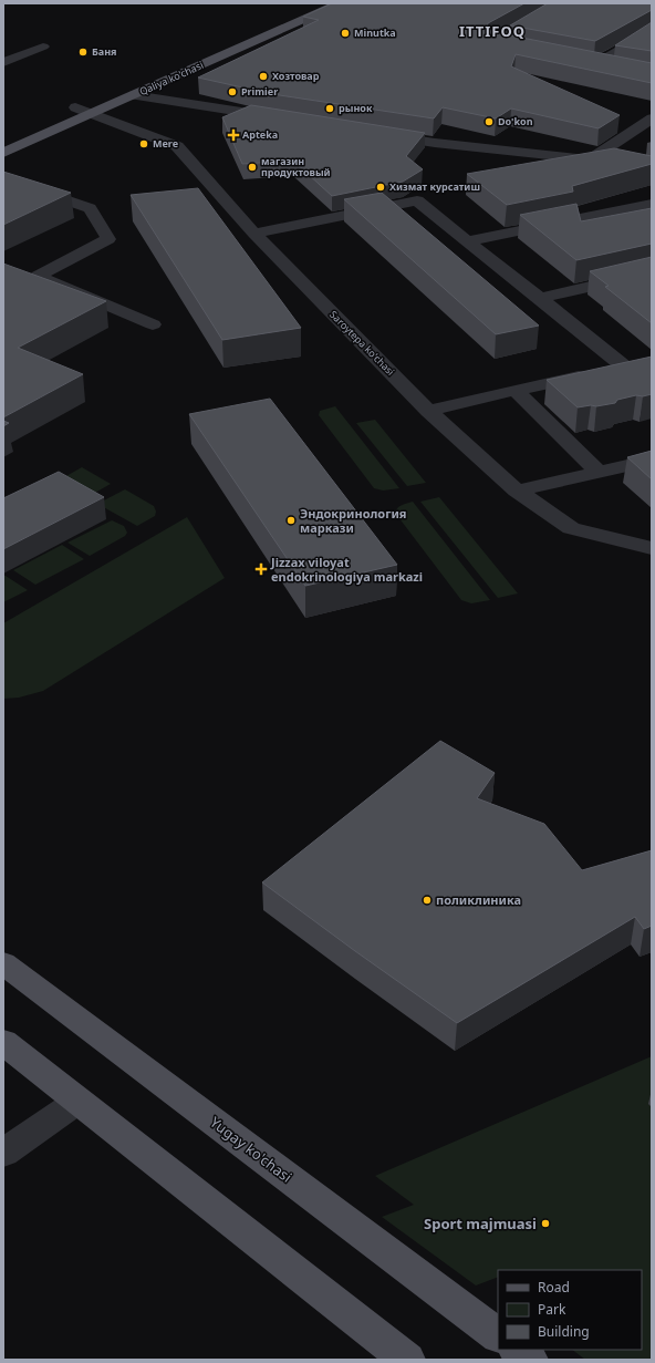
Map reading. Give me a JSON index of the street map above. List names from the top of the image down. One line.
{"streets":{"main road":["Qaliya ko'chasi","Yugay ko'chasi"],"street":["Saroytepa ko'chasi"]},"crossings":[["Qaliya ko'chasi","Saroytepa ko'chasi"]],"districts":["ITTIFOQ"],"places":{"other":["Minutka","Баня","Хозтовар","Primier","рынок","Do'kon","Mere","магазин продуктовый","Хизмат курсатиш","Эндокринология маркази","поликлиника","Sport majmuasi"],"health":["Apteka","Jizzax viloyat endokrinologiya markazi"]},"legend":["Road","Park","Building"]}
